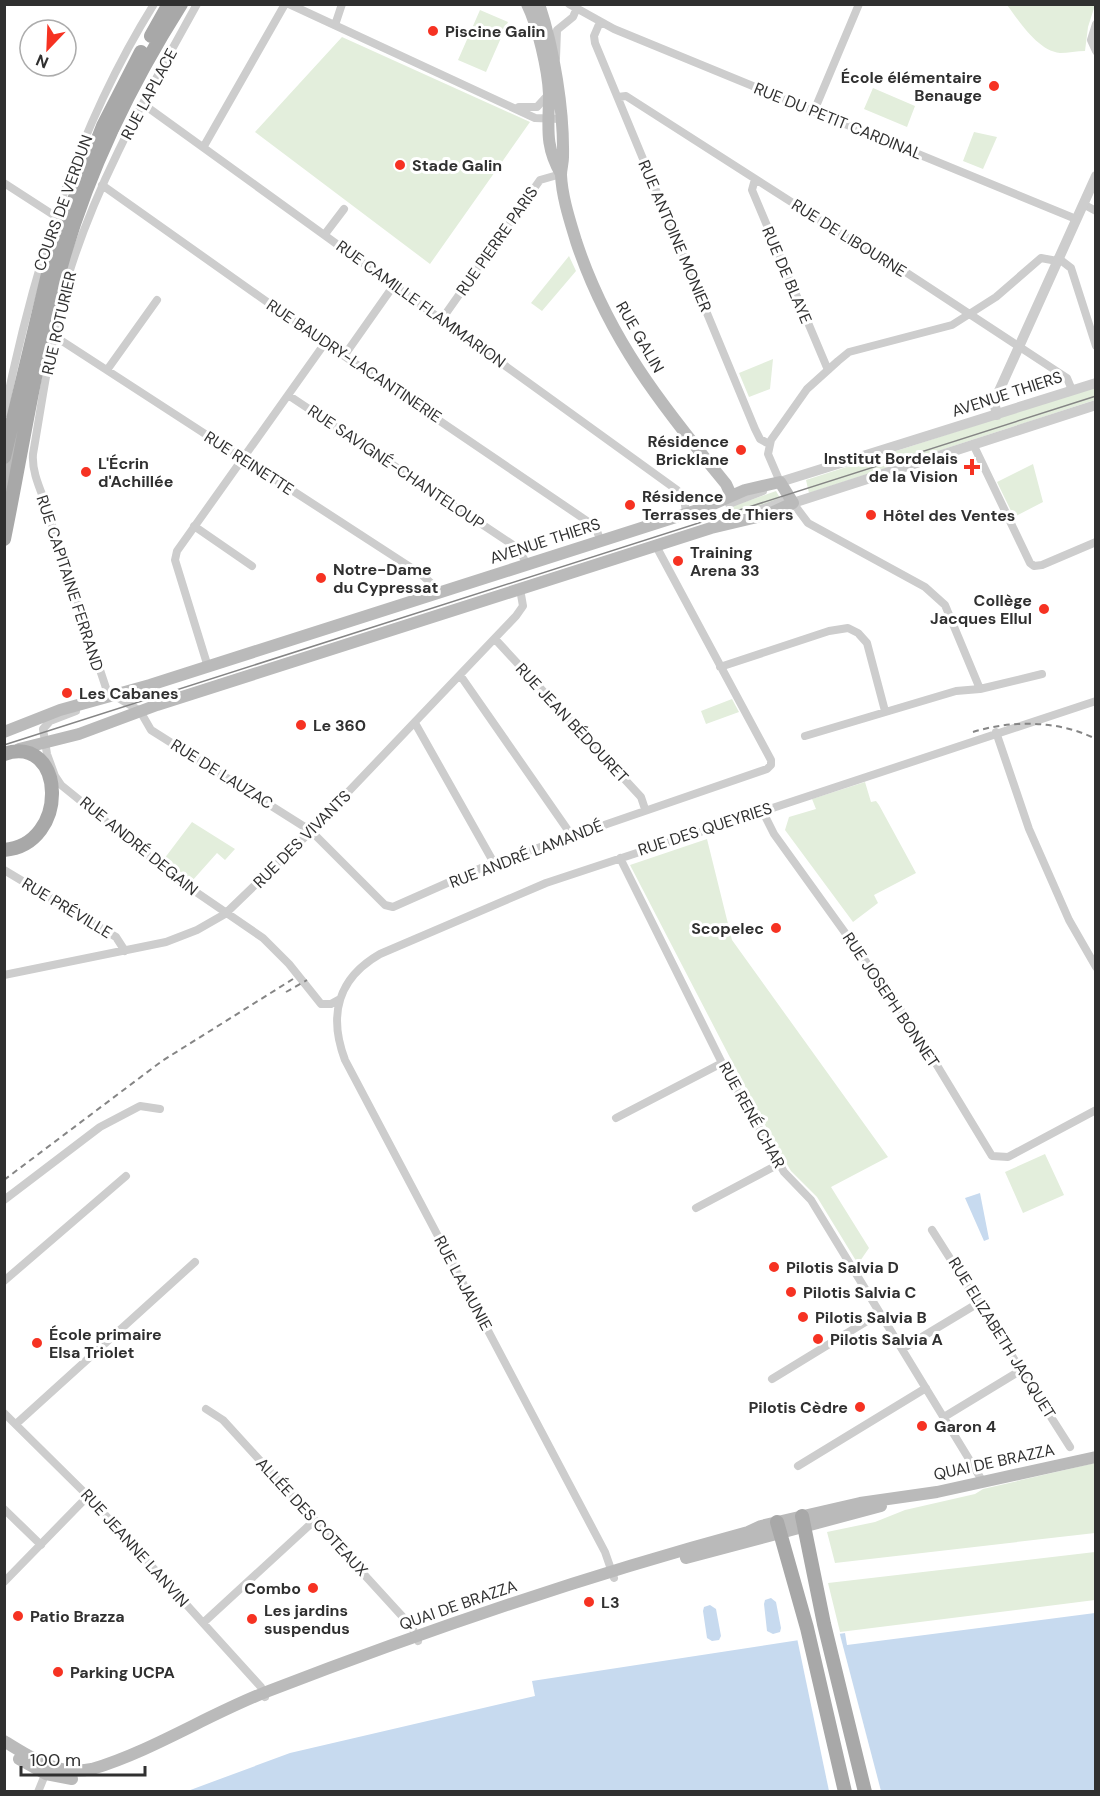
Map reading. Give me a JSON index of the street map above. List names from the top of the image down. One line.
{"streets":{"main road":["RUE GALIN","AVENUE THIERS","QUAI DE BRAZZA"],"street":["RUE LAPLACE","RUE DU PETIT CARDINAL","COURS DE VERDUN","RUE ANTOINE MONIER","RUE DE LIBOURNE","RUE PIERRE PARIS","RUE DE BLAYE","RUE CAMILLE FLAMMARION","RUE ROTURIER","RUE BAUDRY-LACANTINERIE","RUE REINETTE","RUE SAVIGNÉ-CHANTELOUP","RUE CAPITAINE FERRAND","RUE JEAN BÉDOURET","RUE DE LAUZAC","RUE DES QUEYRIES","RUE DES VIVANTS","RUE ANDRÉ DEGAIN","RUE ANDRÉ LAMANDÉ","RUE PRÉVILLE","RUE JOSEPH BONNET","RUE RENÉ CHAR","RUE LAJAUNIE","RUE ELIZABETH JACQUET","ALLÉE DES COTEAUX","RUE JEANNE LANVIN"]},"crossings":[["RUE LAPLACE","RUE CAMILLE FLAMMARION"],["RUE LAPLACE","RUE ROTURIER"],["RUE LAPLACE","RUE BAUDRY-LACANTINERIE"],["RUE DU PETIT CARDINAL","RUE ANTOINE MONIER"],["RUE ANTOINE MONIER","RUE DE LIBOURNE"],["RUE DE LIBOURNE","RUE DE BLAYE"],["RUE DE LIBOURNE","AVENUE THIERS"],["RUE PIERRE PARIS","RUE CAMILLE FLAMMARION"],["RUE PIERRE PARIS","RUE GALIN"],["RUE CAMILLE FLAMMARION","AVENUE THIERS"],["RUE ROTURIER","RUE BAUDRY-LACANTINERIE"],["RUE ROTURIER","RUE REINETTE"],["RUE ROTURIER","RUE CAPITAINE FERRAND"],["RUE GALIN","AVENUE THIERS"],["RUE BAUDRY-LACANTINERIE","AVENUE THIERS"],["AVENUE THIERS","RUE REINETTE"],["AVENUE THIERS","RUE SAVIGNÉ-CHANTELOUP"],["AVENUE THIERS","RUE CAPITAINE FERRAND"],["RUE JEAN BÉDOURET","RUE DES VIVANTS"],["RUE JEAN BÉDOURET","RUE ANDRÉ LAMANDÉ"],["RUE DE LAUZAC","RUE DES VIVANTS"],["RUE DE LAUZAC","RUE ANDRÉ LAMANDÉ"],["RUE DES QUEYRIES","RUE ANDRÉ DEGAIN"],["RUE DES QUEYRIES","RUE JOSEPH BONNET"],["RUE DES QUEYRIES","RUE RENÉ CHAR"],["RUE DES QUEYRIES","RUE LAJAUNIE"],["RUE DES VIVANTS","RUE ANDRÉ DEGAIN"],["RUE DES VIVANTS","RUE ANDRÉ LAMANDÉ"],["RUE DES VIVANTS","RUE PRÉVILLE"],["RUE ANDRÉ DEGAIN","RUE LAJAUNIE"],["RUE RENÉ CHAR","QUAI DE BRAZZA"],["RUE LAJAUNIE","QUAI DE BRAZZA"],["QUAI DE BRAZZA","ALLÉE DES COTEAUX"],["QUAI DE BRAZZA","RUE JEANNE LANVIN"]],"places":{"other":["Piscine Galin","École élémentaire Benauge","Stade Galin","Résidence Bricklane","L'Écrin d'Achillée","Résidence Terrasses de Thiers","Hôtel des Ventes","Training Arena 33","Notre-Dame du Cypressat","Collège Jacques Ellul","Les Cabanes","Le 360","Scopelec","Pilotis Salvia D","Pilotis Salvia C","Pilotis Salvia B","Pilotis Salvia A","École primaire Elsa Triolet","Pilotis Cèdre","Garon 4","Combo","L3","Patio Brazza","Les jardins suspendus","Parking UCPA"],"health":["Institut Bordelais de la Vision"]},"scale_bar":"100 m","north":"bottom left"}
